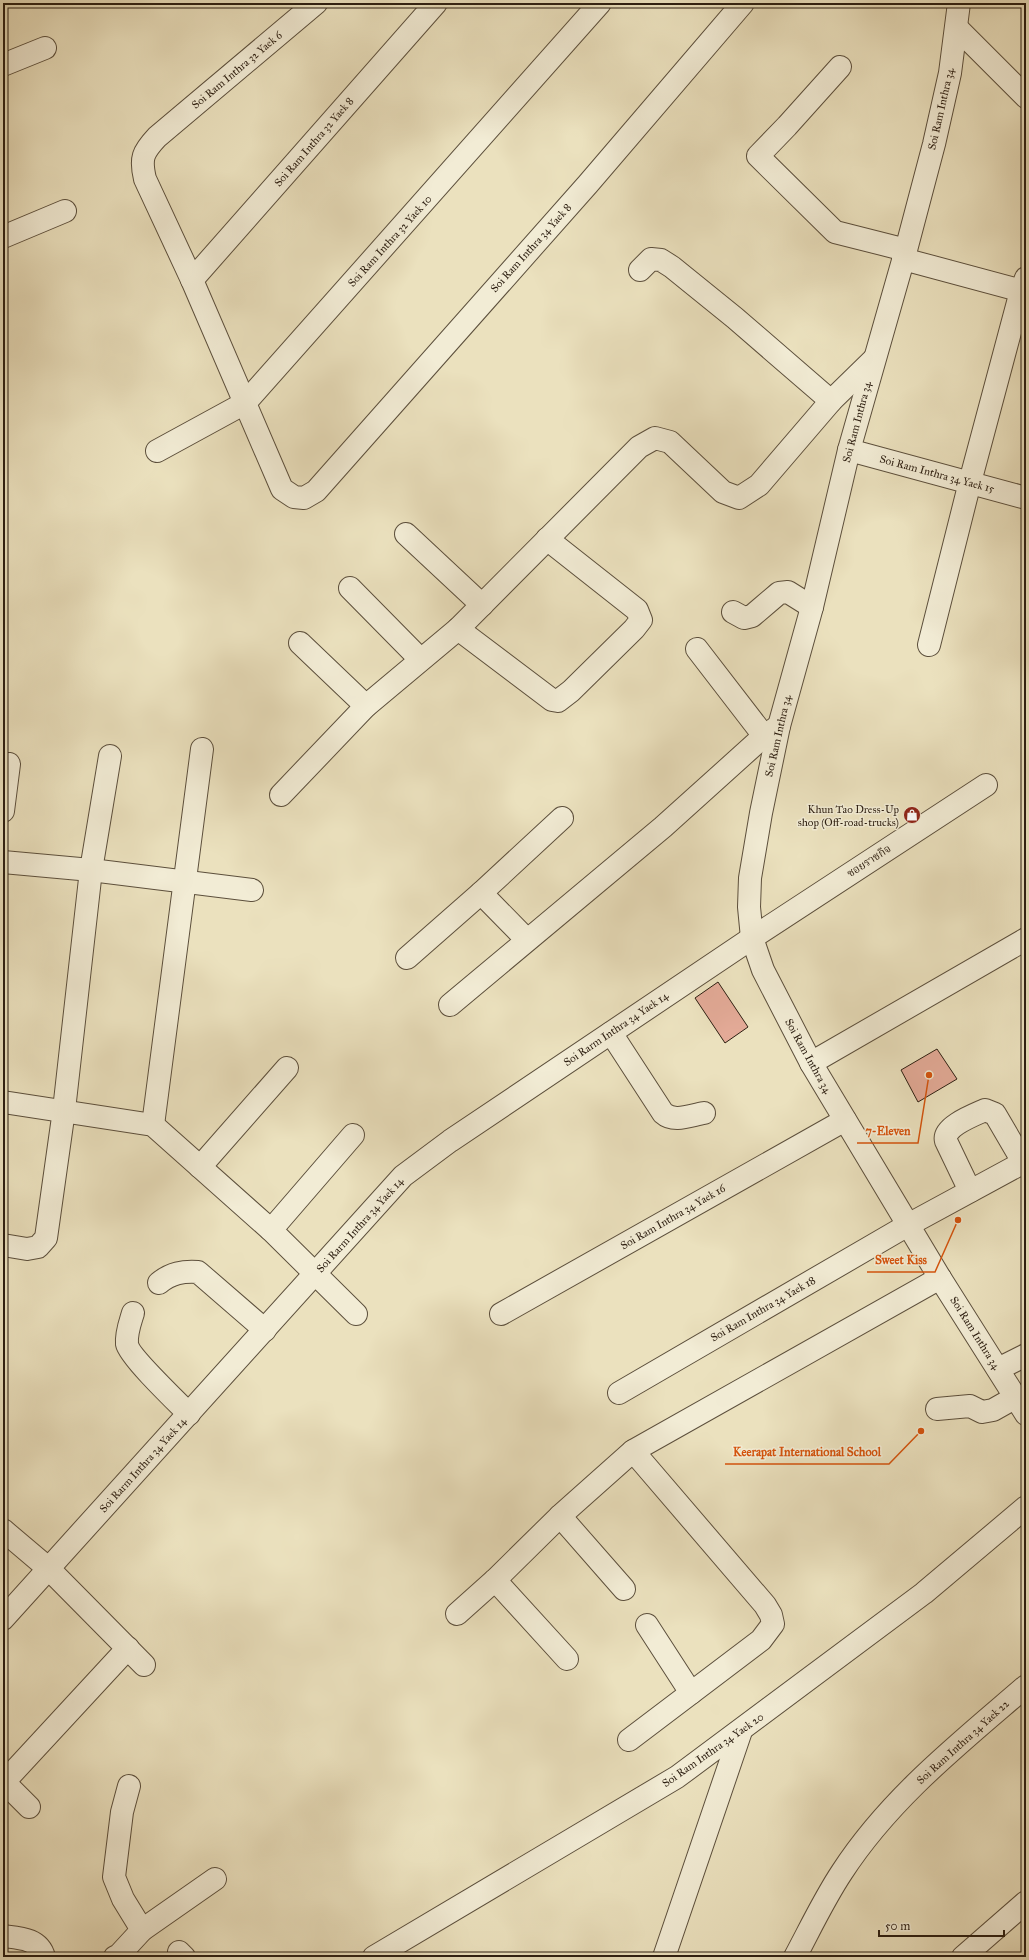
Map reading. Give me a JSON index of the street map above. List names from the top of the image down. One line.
{"streets":{"street":["Soi Ram Inthra 32 Yaek 6","Soi Ram Inthra 34","Soi Ram Inthra 32 Yaek 8","Soi Ram Inthra 32 Yaek 10","Soi Ram Inthra 34 Yaek 8","Soi Ram Inthra 34 Yaek 15","ซอยราชกิจ","Soi Rarm Inthra 34 Yaek 14","Soi Ram Inthra 34 Yaek 16","Soi Ram Inthra 34 Yaek 18","Soi Ram Inthra 34 Yaek 22","Soi Ram Inthra 34 Yaek 20"]},"crossings":[["Soi Ram Inthra 32 Yaek 6","Soi Ram Inthra 32 Yaek 8"],["Soi Ram Inthra 32 Yaek 6","Soi Ram Inthra 32 Yaek 10"],["Soi Ram Inthra 32 Yaek 6","Soi Ram Inthra 34 Yaek 8"],["Soi Ram Inthra 34","Soi Ram Inthra 34 Yaek 15"],["Soi Ram Inthra 34","ซอยราชกิจ"],["Soi Ram Inthra 34","Soi Rarm Inthra 34 Yaek 14"],["Soi Ram Inthra 34","Soi Ram Inthra 34 Yaek 16"],["Soi Ram Inthra 34","Soi Ram Inthra 34 Yaek 18"],["ซอยราชกิจ","Soi Rarm Inthra 34 Yaek 14"]],"places":{"shop":["Khun Tao Dress-Up shop (Off-road-trucks)"],"other":["7-Eleven","Sweet Kiss","Keerapat International School"]},"scale_bar":"50 m"}
